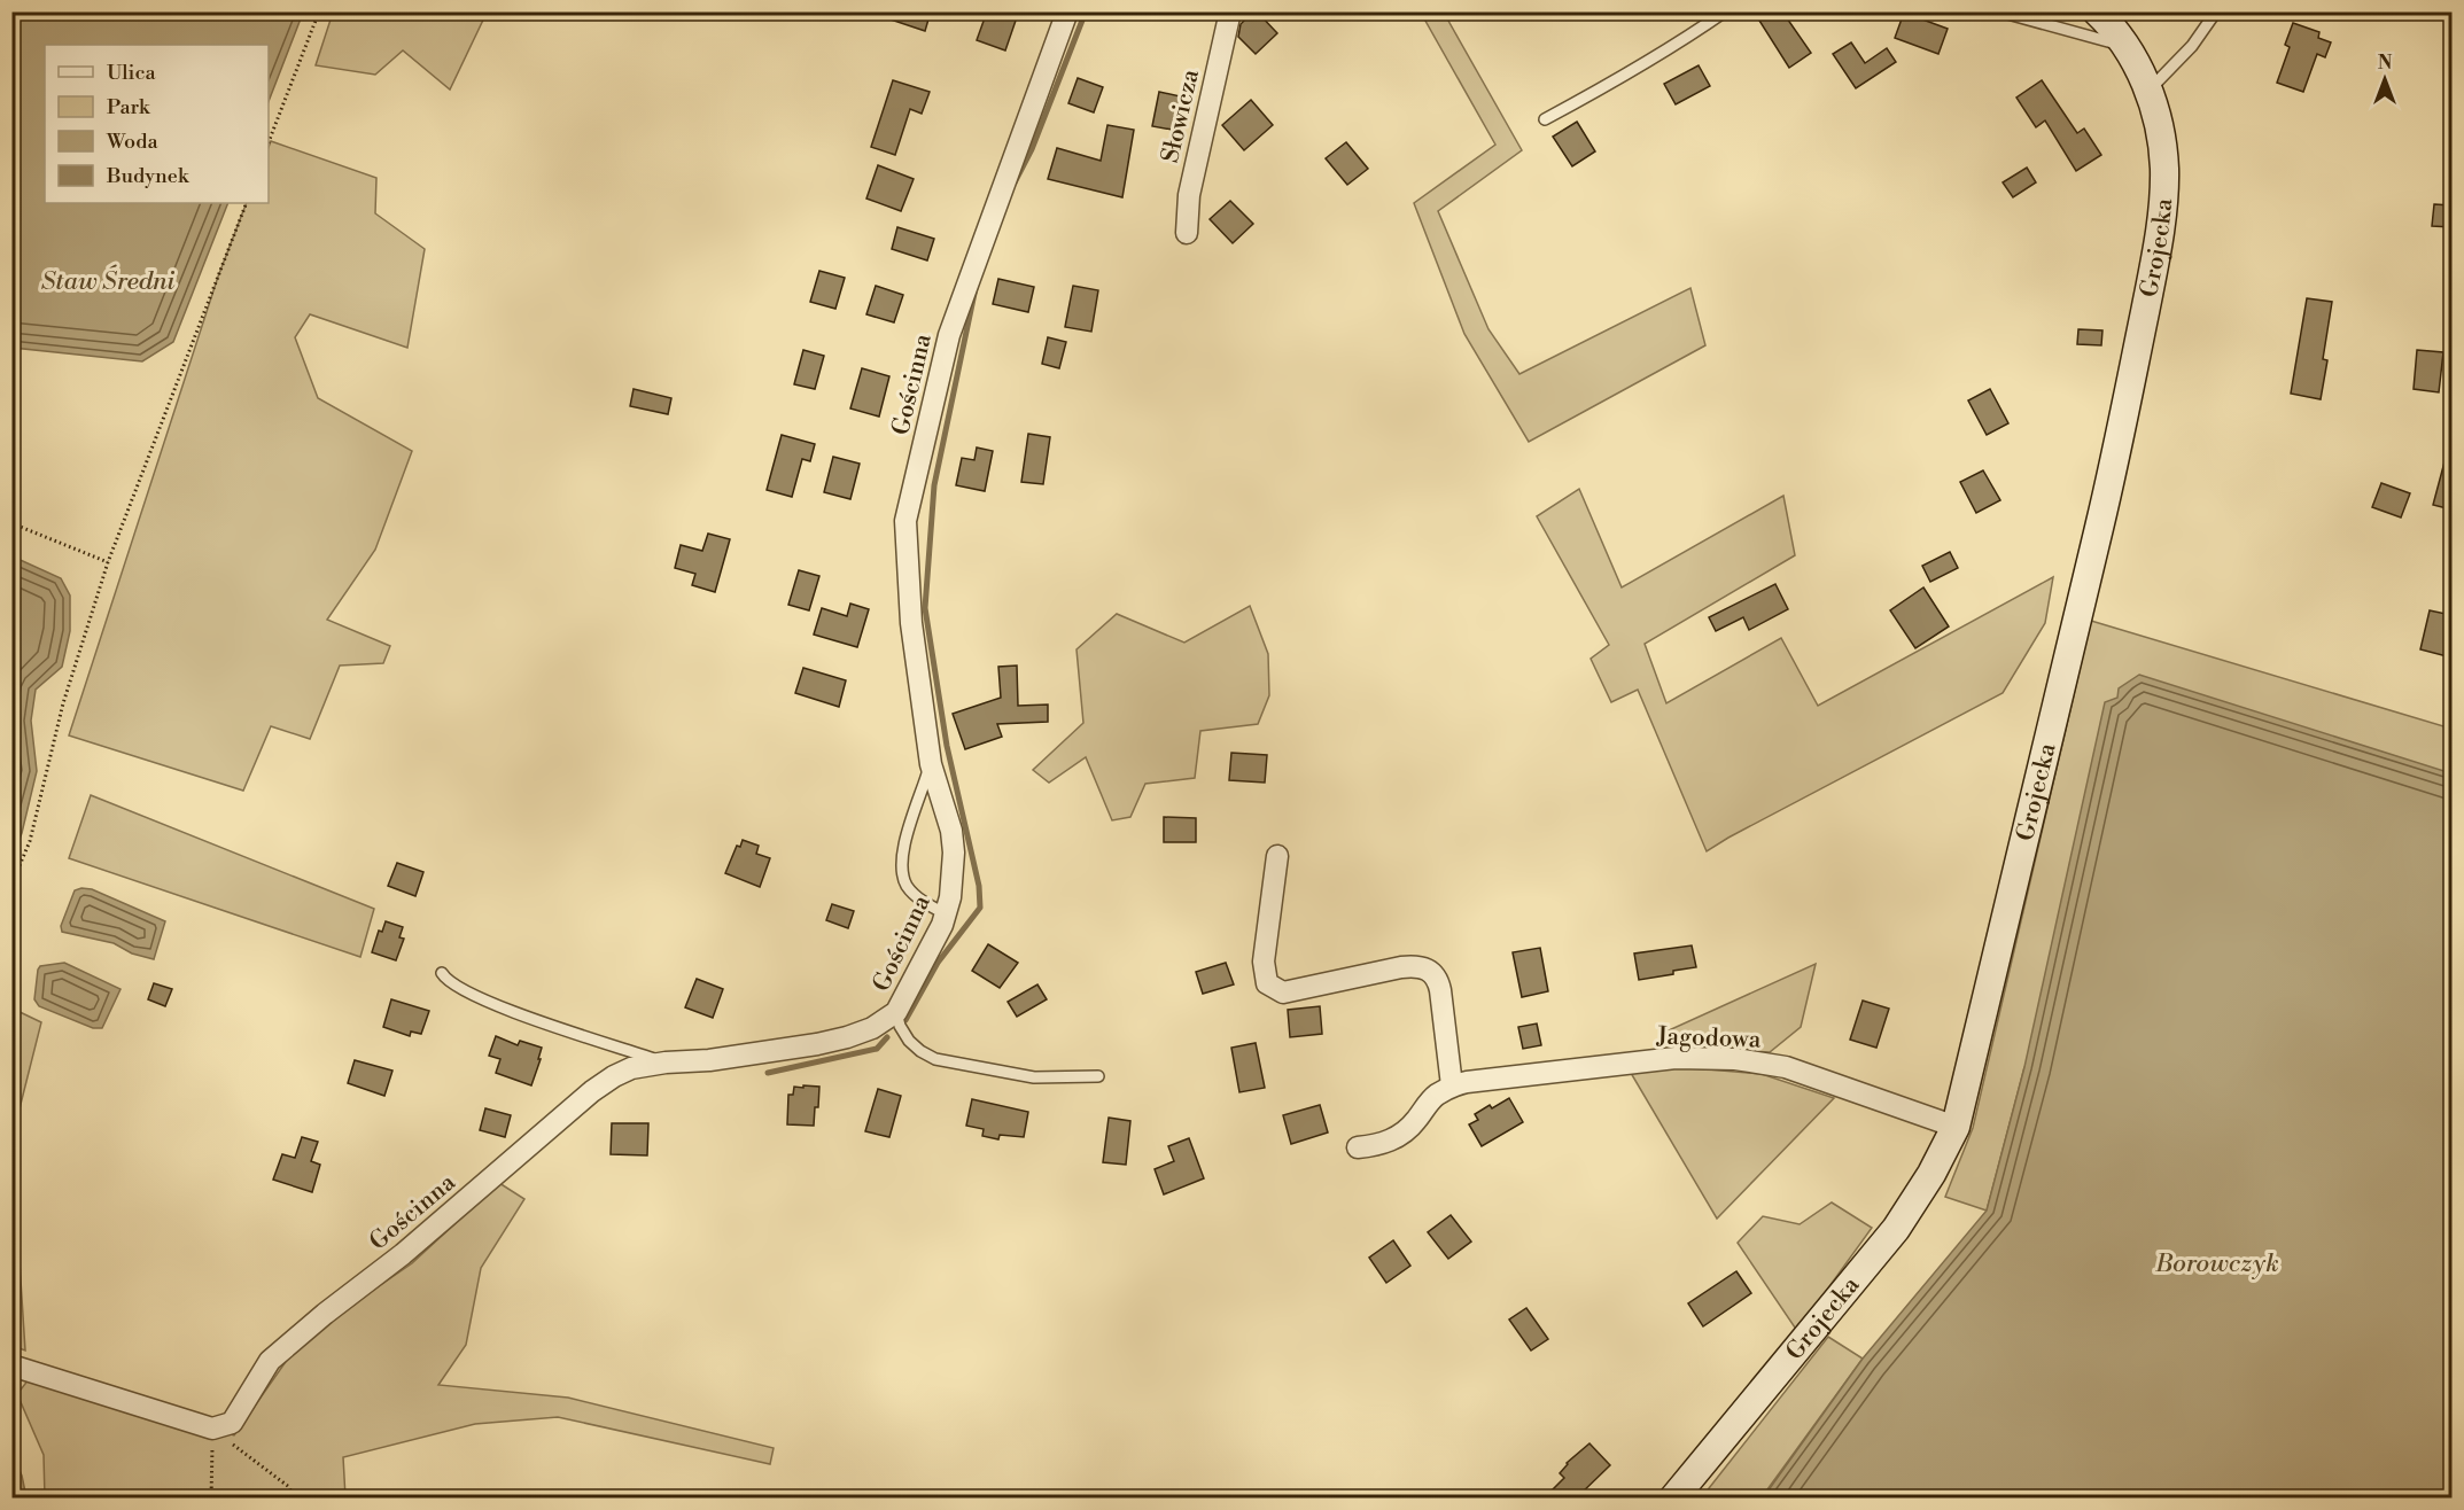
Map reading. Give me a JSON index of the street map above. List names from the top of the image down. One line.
{"streets":{"street":["Słowicza","Grojecka","Gościnna","Jagodowa"]},"crossings":[["Grojecka","Jagodowa"]],"water":["Staw Średni","Borowczyk"],"legend":["Ulica","Park","Woda","Budynek"],"north":"top"}
